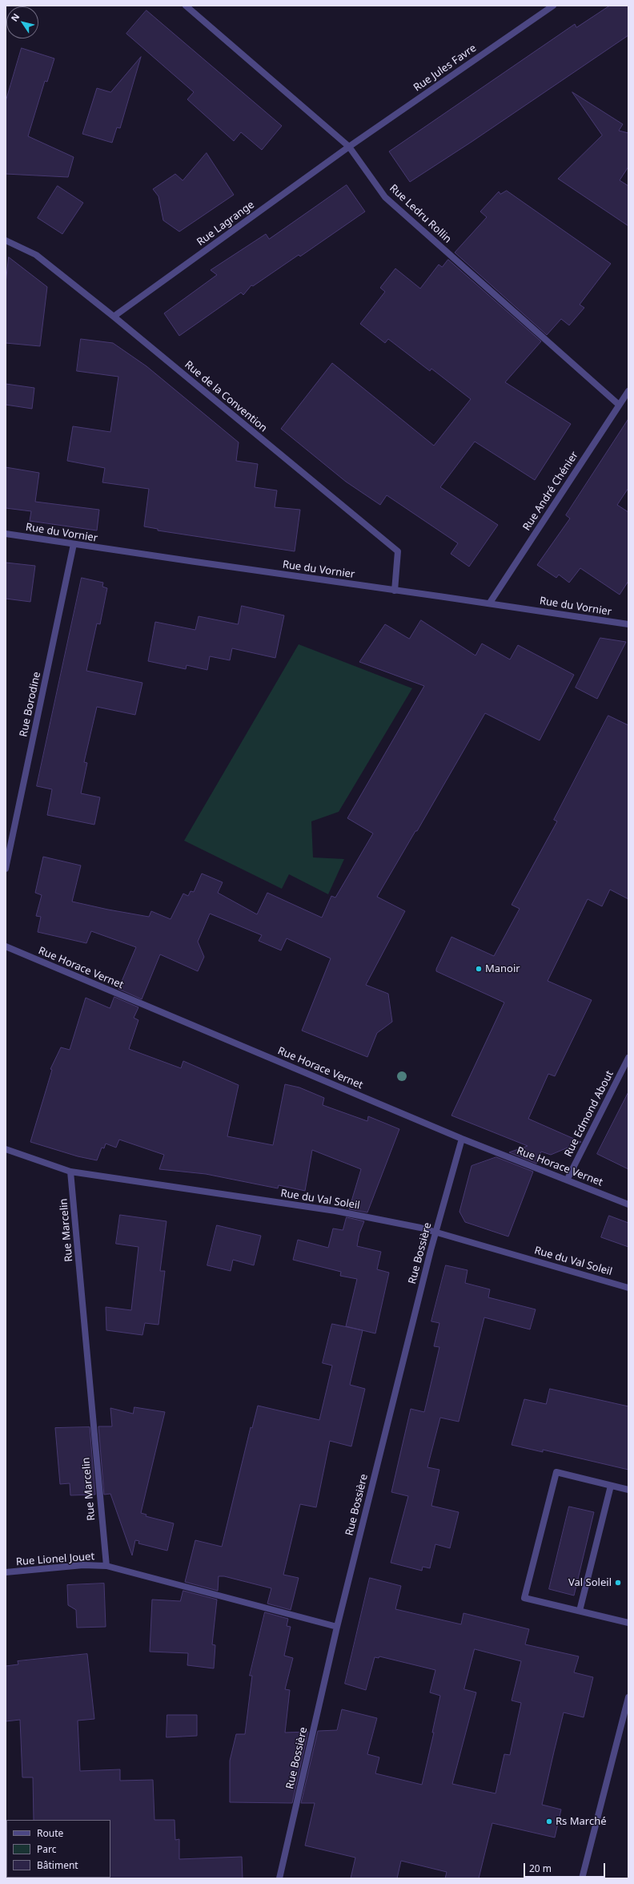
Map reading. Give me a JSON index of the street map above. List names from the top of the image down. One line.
{"streets":{"street":["Rue Jules Favre","Rue Ledru Rollin","Rue Lagrange","Rue de la Convention","Rue André Chénier","Rue du Vornier","Rue Borodine","Rue Horace Vernet","Rue Edmond About","Rue du Val Soleil","Rue Marcelin","Rue Bossière","Rue Lionel Jouet"]},"crossings":[["Rue Jules Favre","Rue Ledru Rollin"],["Rue Jules Favre","Rue Lagrange"],["Rue Ledru Rollin","Rue Lagrange"],["Rue Ledru Rollin","Rue André Chénier"],["Rue Lagrange","Rue de la Convention"],["Rue de la Convention","Rue du Vornier"],["Rue André Chénier","Rue du Vornier"],["Rue du Vornier","Rue Borodine"],["Rue Horace Vernet","Rue Edmond About"],["Rue Horace Vernet","Rue Bossière"],["Rue du Val Soleil","Rue Marcelin"],["Rue du Val Soleil","Rue Bossière"],["Rue Marcelin","Rue Lionel Jouet"]],"places":["Manoir","Val Soleil","Rs Marché"],"legend":["Route","Parc","Bâtiment"],"scale_bar":"20 m","north":"top left"}
